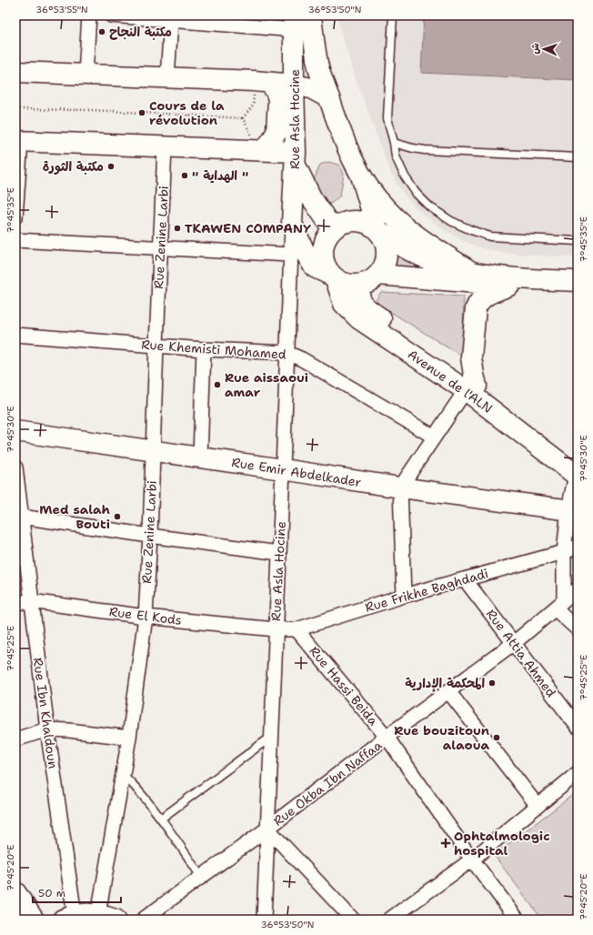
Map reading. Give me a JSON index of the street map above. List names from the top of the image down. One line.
{"streets":{"main road":["Rue Asla Hocine","Avenue de l'ALN","Rue Emir Abdelkader"],"street":["Rue Zenine Larbi","Rue Khemisti Mohamed","Rue Frikhe Baghdadi","Rue El Kods","Rue Attia Ahmed","Rue Hassi Beida","Rue Ibn Khaldoun","Rue Okba Ibn Naffaa"]},"crossings":[["Rue Asla Hocine","Rue Khemisti Mohamed"],["Rue Asla Hocine","Avenue de l'ALN"],["Rue Asla Hocine","Rue Emir Abdelkader"],["Rue Asla Hocine","Rue Frikhe Baghdadi"],["Rue Asla Hocine","Rue El Kods"],["Rue Asla Hocine","Rue Okba Ibn Naffaa"],["Rue Zenine Larbi","Rue Khemisti Mohamed"],["Rue Zenine Larbi","Rue Emir Abdelkader"],["Rue Zenine Larbi","Rue El Kods"],["Rue Frikhe Baghdadi","Rue El Kods"],["Rue Frikhe Baghdadi","Rue Attia Ahmed"],["Rue Frikhe Baghdadi","Rue Hassi Beida"],["Rue El Kods","Rue Ibn Khaldoun"],["Rue Attia Ahmed","Rue Okba Ibn Naffaa"],["Rue Hassi Beida","Rue Okba Ibn Naffaa"]],"places":{"other":["مكتبة النجاح","Cours de la révolution","مكتبة الثورة","\" الهداية \"","TKAWEN COMPANY","Rue aissaoui amar","Med salah Bouti","المحكمة الإدارية","Rue bouzitoun alaoua"],"health":["Ophtalmologic hospital"]},"scale_bar":"50 m","north":"left","coordinates":["36°53'55\"N","36°53'50\"N","7°45'35\"E","7°45'30\"E","7°45'25\"E","7°45'20\"E"]}
